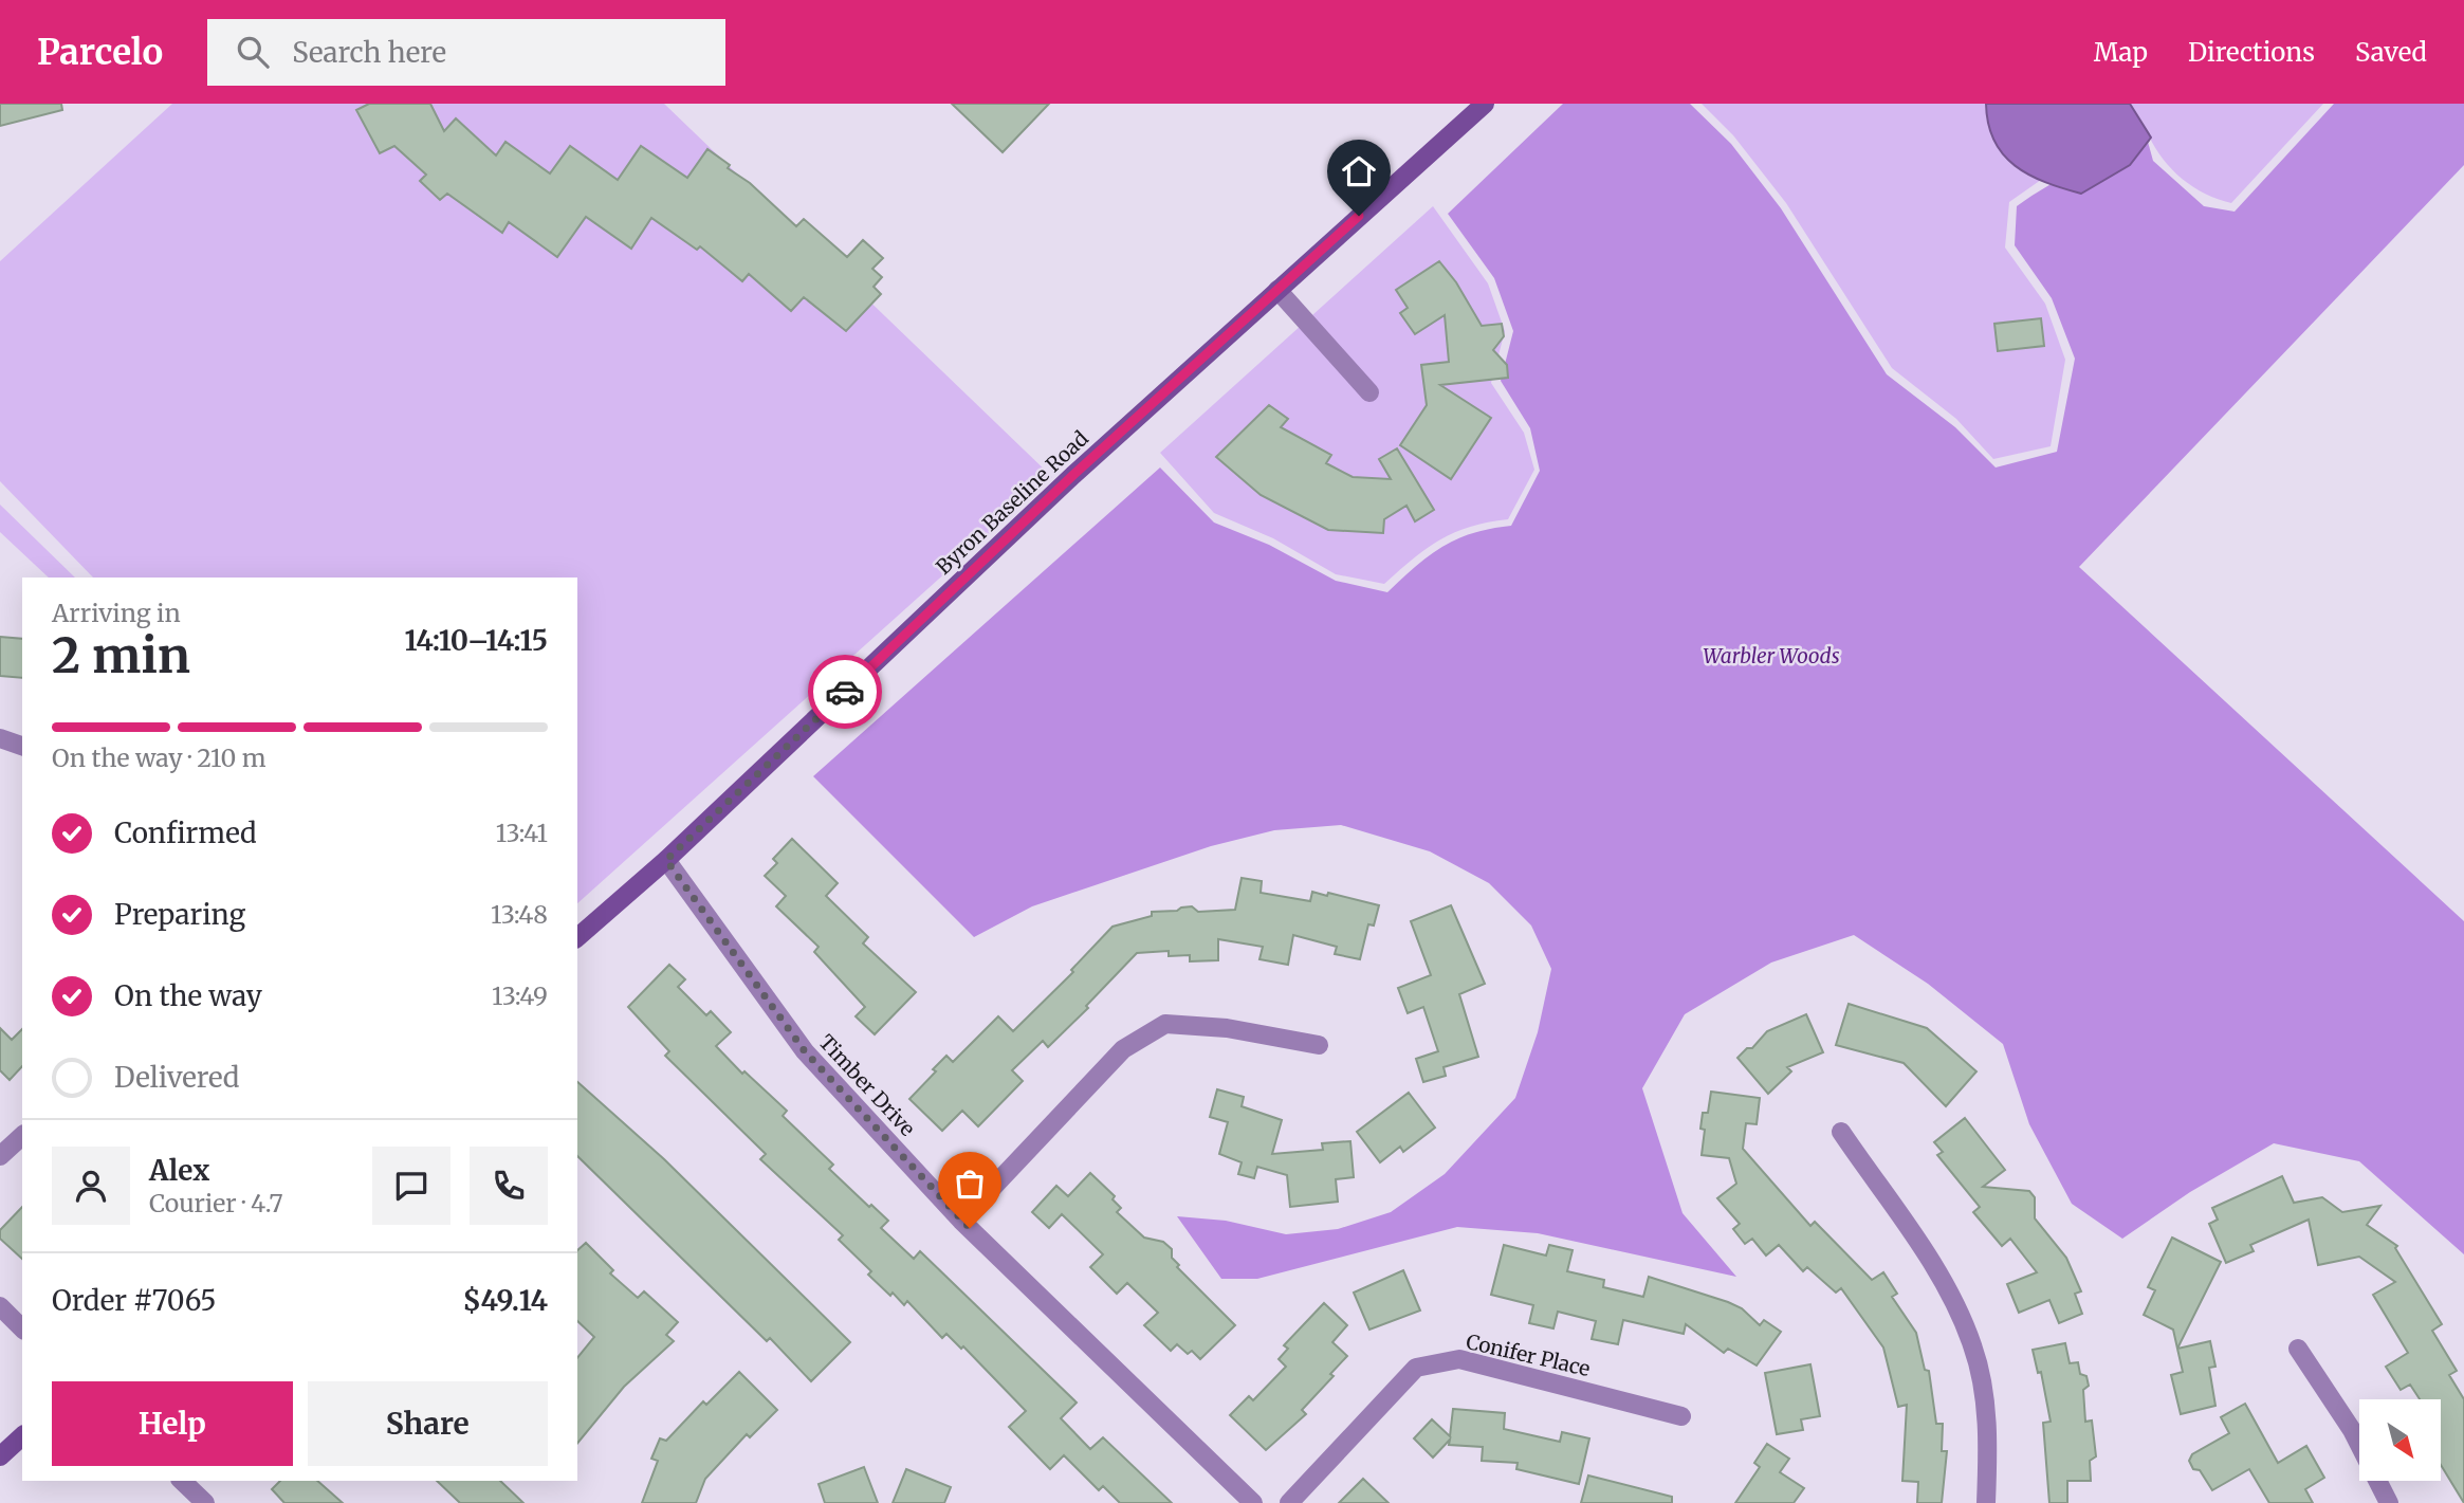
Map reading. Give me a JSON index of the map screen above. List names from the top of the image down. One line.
{"streets":{"main road":["Byron Baseline Road"],"street":["Timber Drive","Conifer Place"]},"crossings":[["Byron Baseline Road","Timber Drive"]],"parks":["Warbler Woods"],"north":"bottom right","page":{"header":"Parcelo","search":"Search here","nav":["Map","Directions","Saved"],"heading":["2 min","Arriving in","14:10–14:15"],"panel":["Alex","Courier · 4.7","Order #7065","$49.14"],"bar":"On the way · 210 m","list":[["Confirmed","13:41"],["Preparing","13:48"],["On the way","13:49"],"Delivered"],"buttons":["Help","Share"]}}
